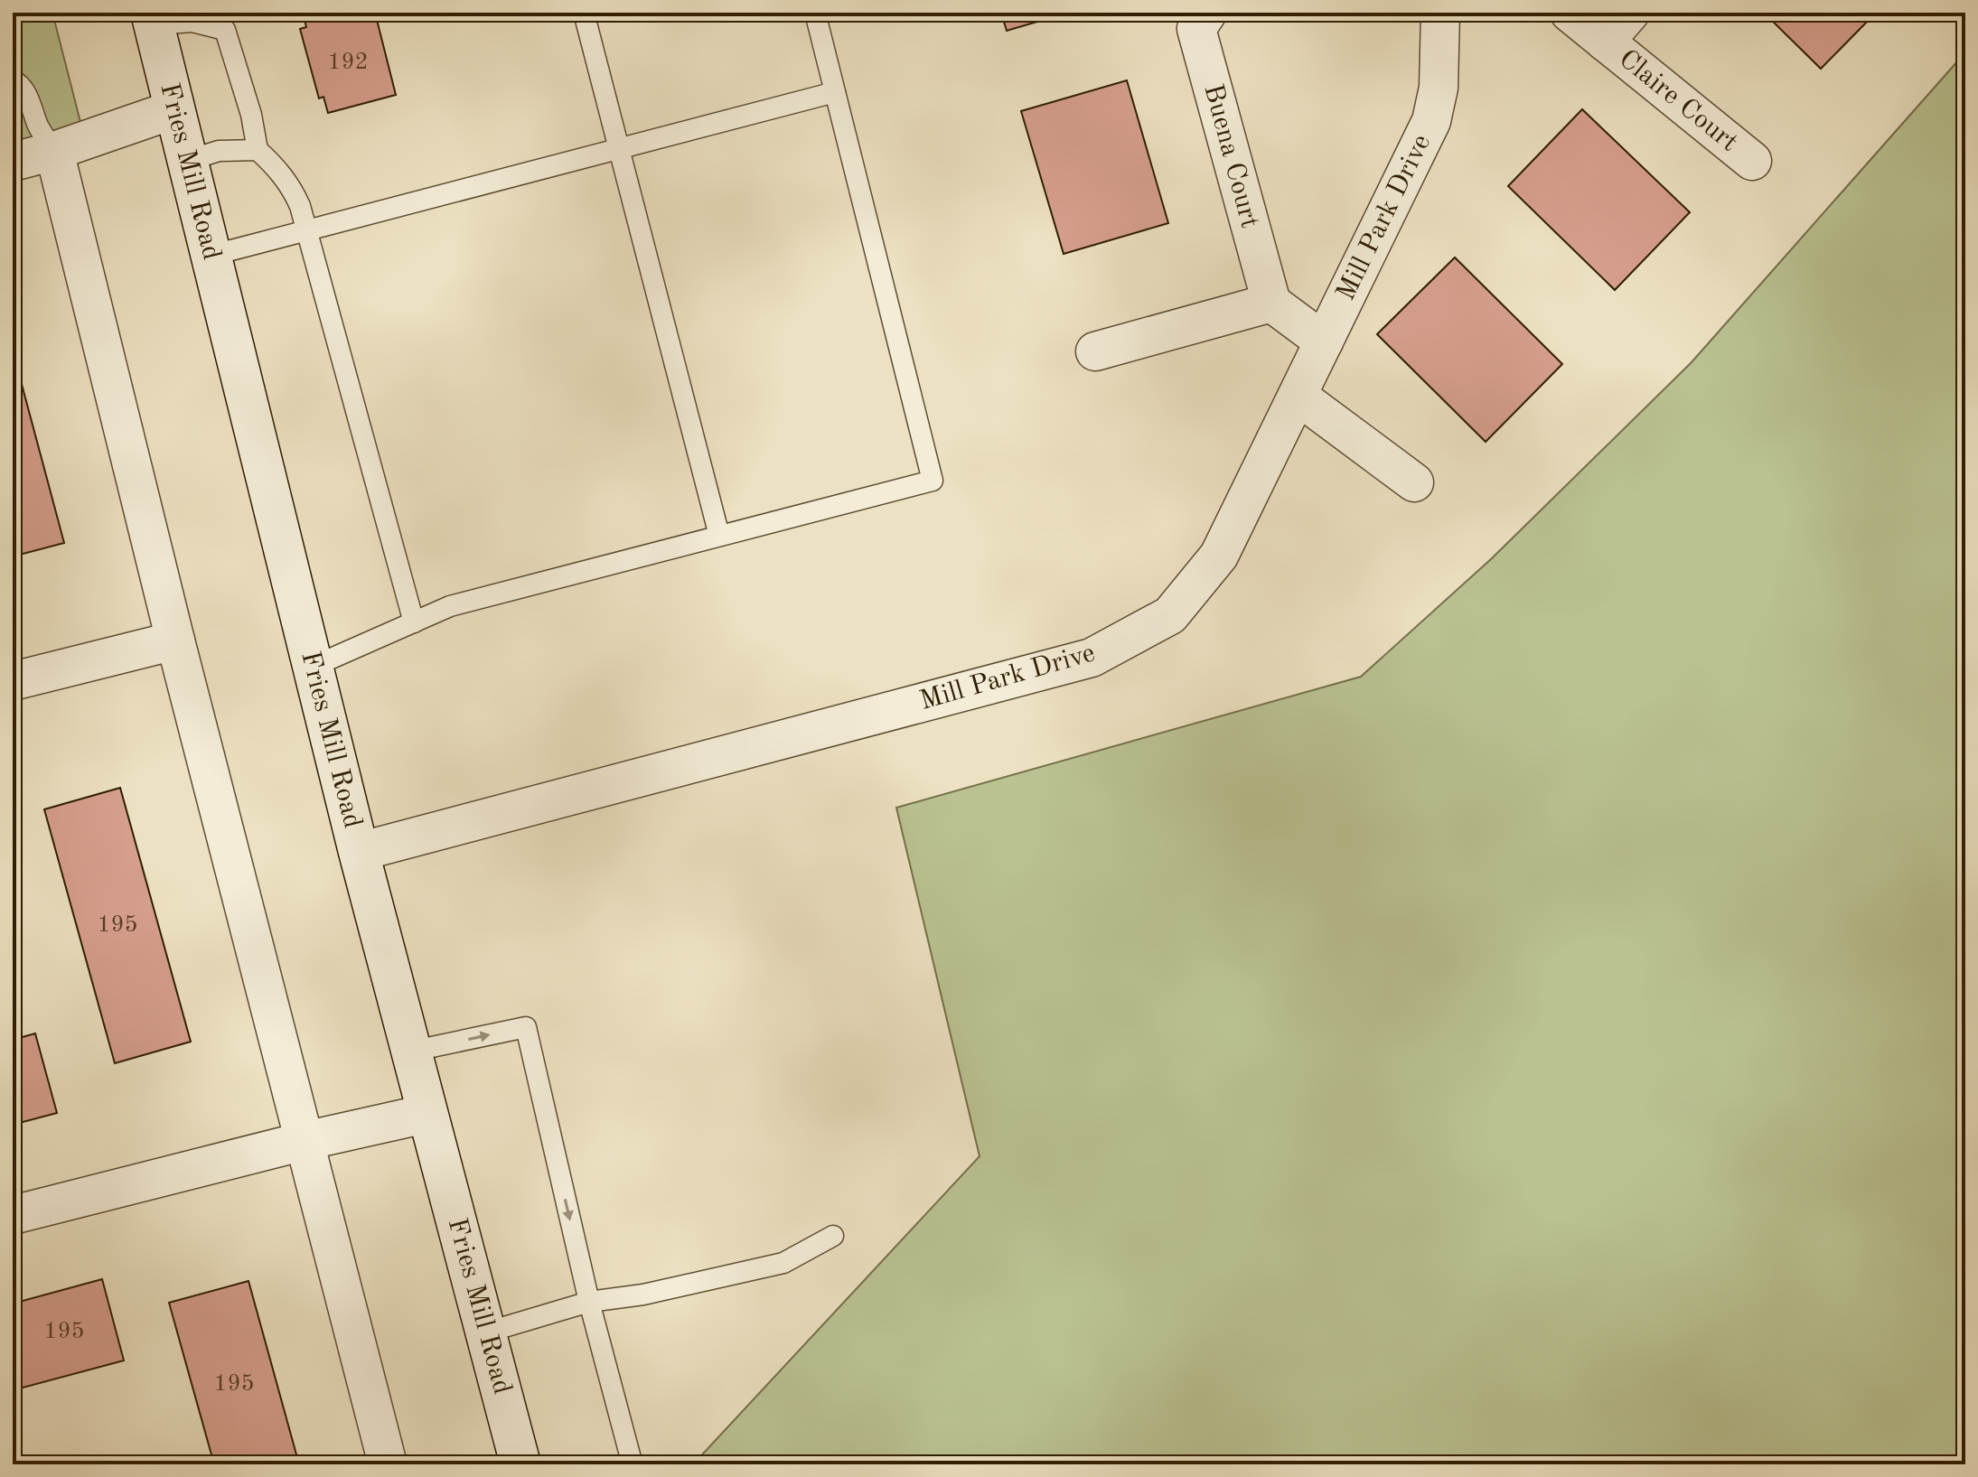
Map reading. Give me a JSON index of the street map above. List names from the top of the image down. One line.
{"streets":{"main road":["Fries Mill Road"],"street":["Claire Court","Buena Court","Mill Park Drive"]},"crossings":[["Fries Mill Road","Mill Park Drive"]],"house_numbers":["192","195","195","195"]}
